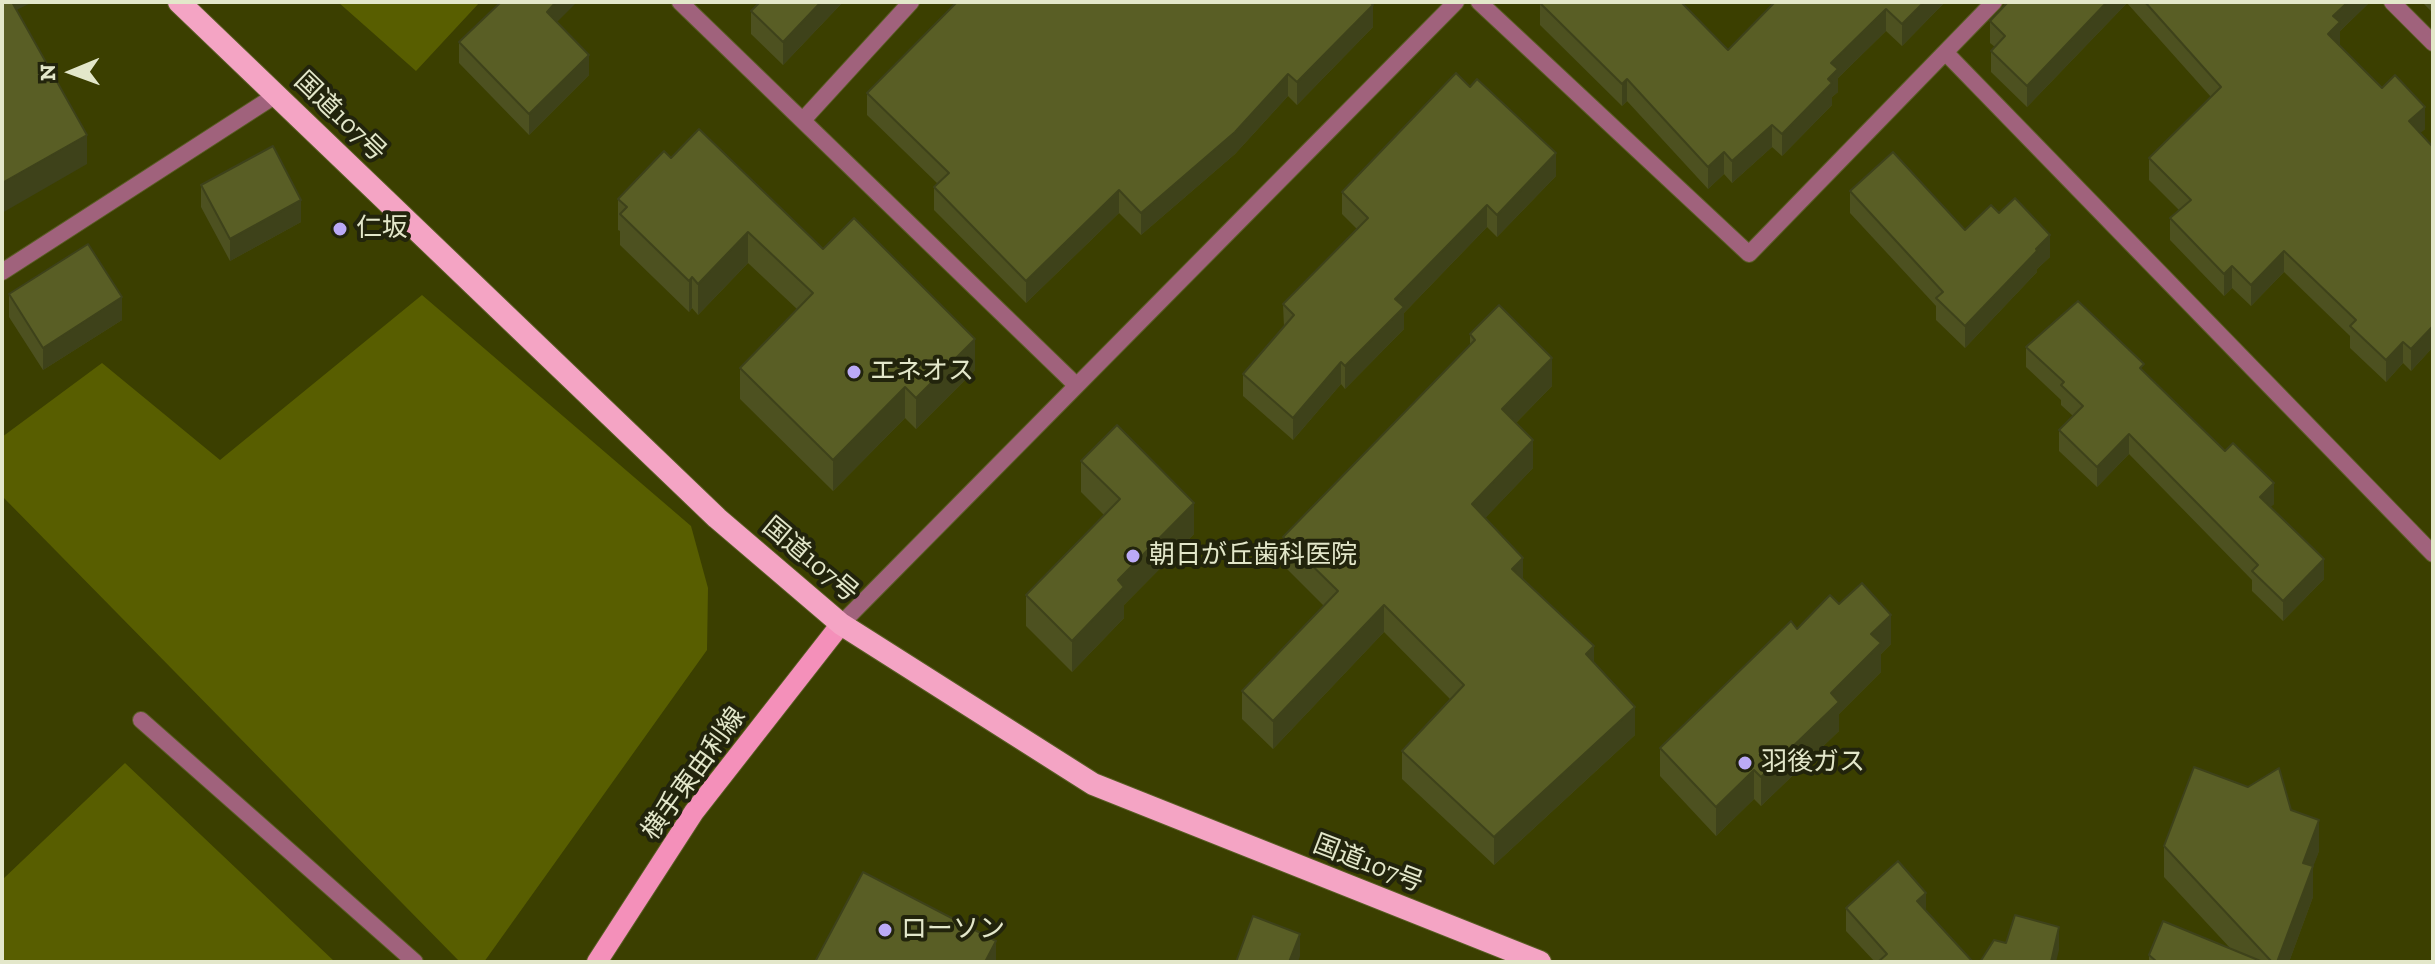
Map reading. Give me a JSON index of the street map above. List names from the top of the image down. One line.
{"streets":{"highway":["国道107号"],"main road":["横手東由利線"]},"crossings":[["国道107号","横手東由利線"]],"places":["仁坂","エネオス","朝日が丘歯科医院","羽後ガス","ローソン"],"north":"left"}
